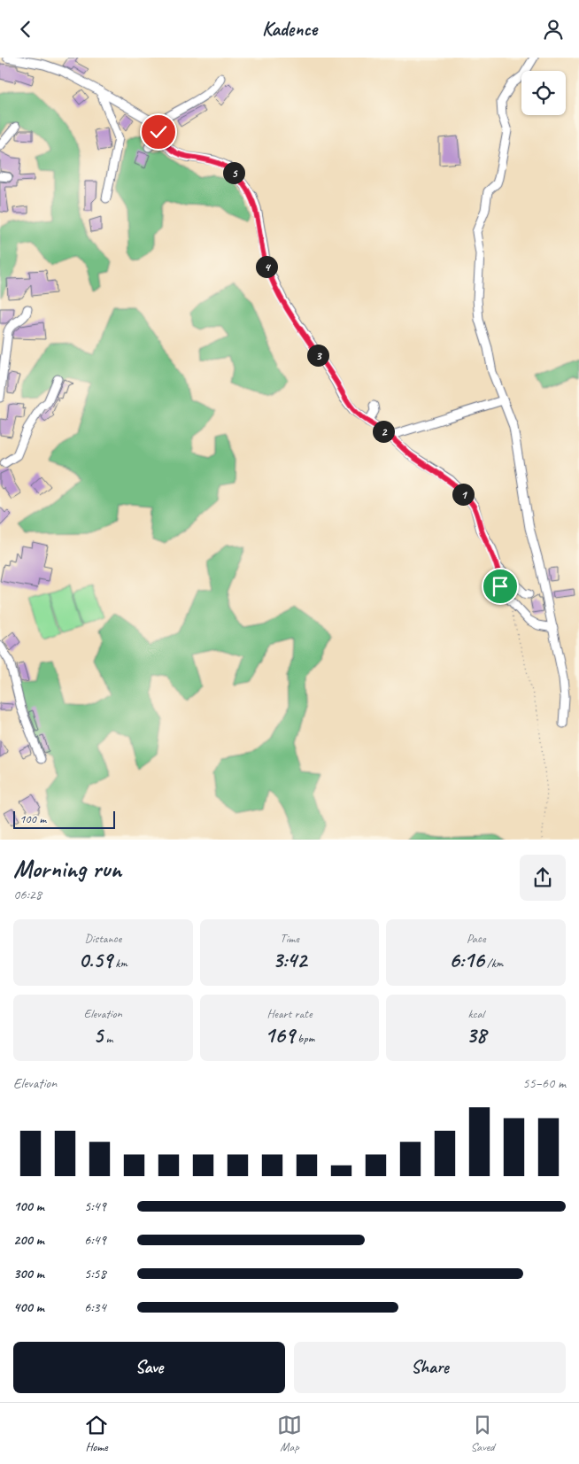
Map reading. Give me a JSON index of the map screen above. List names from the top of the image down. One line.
{"scale_bar":"100 m","page":{"header":"Kadence","pins":["5","4","3","2","1"],"scale":"100 m","heading":["Morning run","06:28"],"stats":[["Distance","0.59 km"],["Time","3:42"],["Pace","6:16 /km"],["Elevation","5 m"],["Heart rate","169 bpm"],["kcal","38"]],"chart":["Elevation","55–60 m"],"list":[{"name":"100 m","note":"5:49"},{"name":"200 m","note":"6:49"},{"name":"300 m","note":"5:58"},{"name":"400 m","note":"6:34"}],"buttons":["Save","Share"],"tabs":["Home","Map","Saved"]}}
